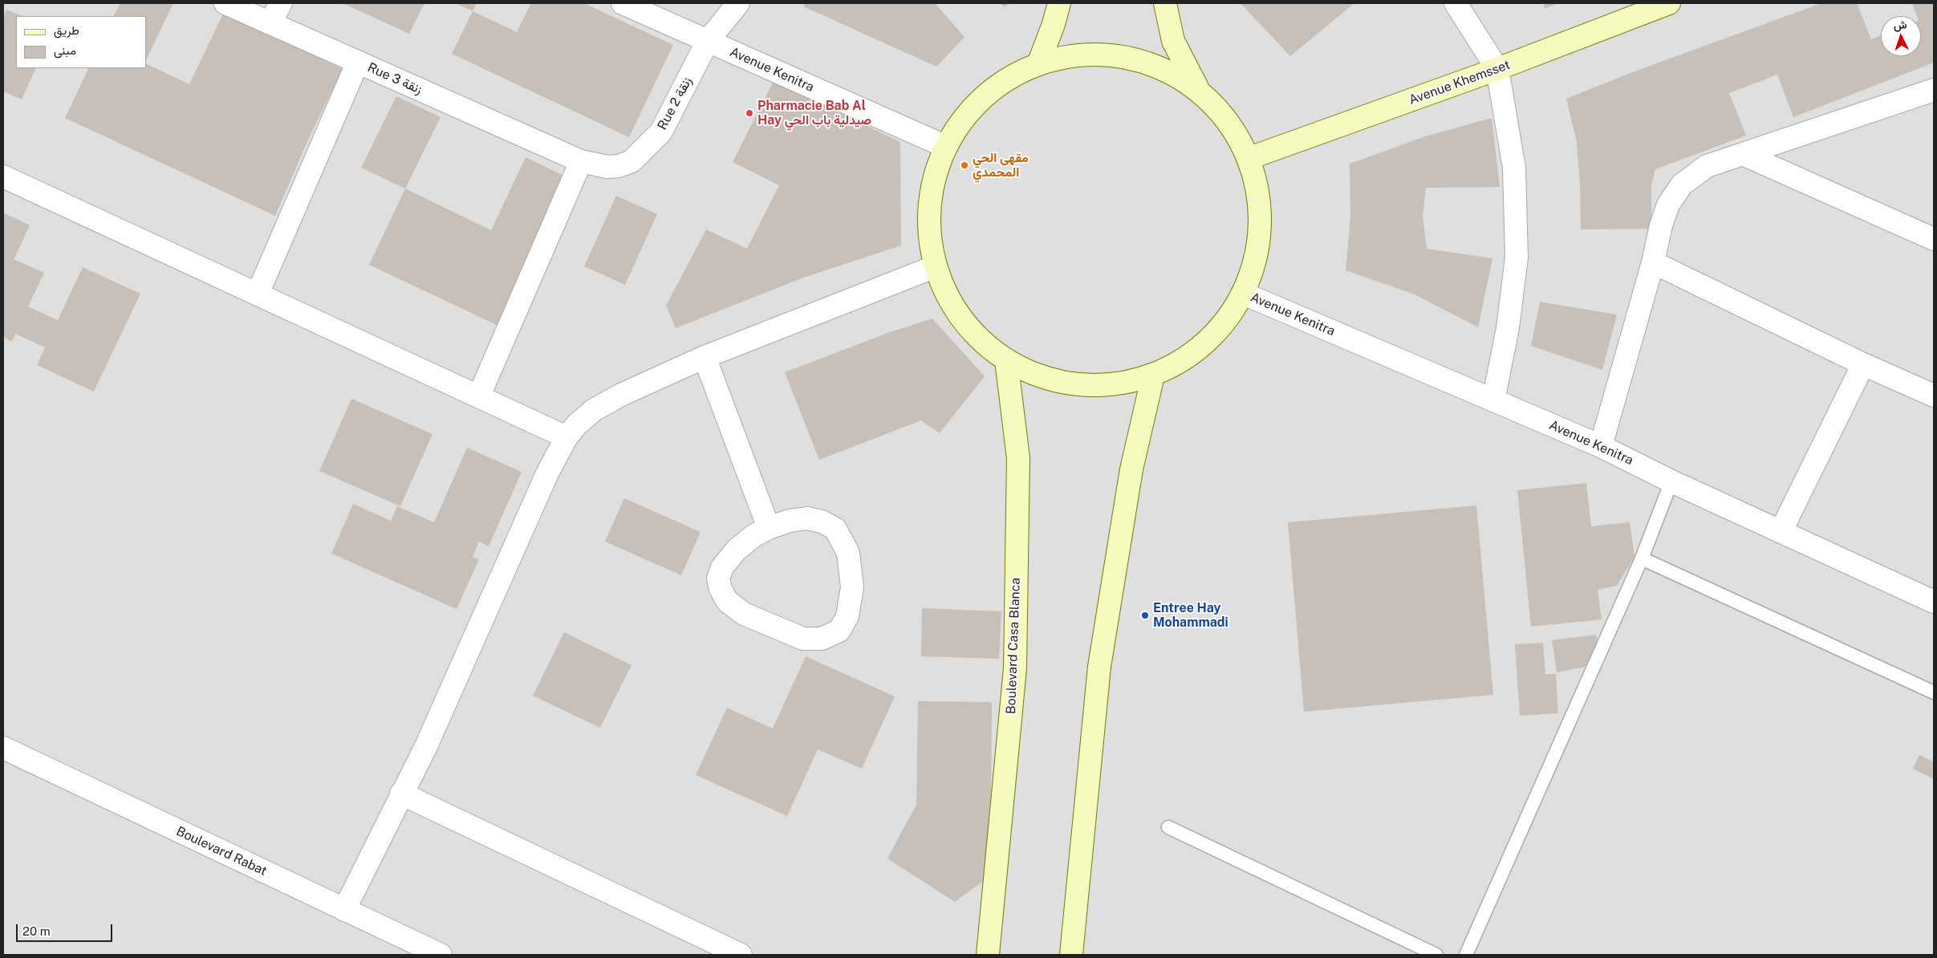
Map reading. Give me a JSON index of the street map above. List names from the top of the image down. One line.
{"streets":{"main road":["Avenue Khemsset","Boulevard Casa Blanca"],"street":["Avenue Kenitra","Rue 3 زنقة","Rue 2 زنقة","Boulevard Rabat"]},"crossings":[["Avenue Kenitra","Rue 2 زنقة"],["Rue 3 زنقة","Rue 2 زنقة"]],"places":["Pharmacie Bab Al Hay صيدلية باب الحي","مقهى الحي المحمدي","Entree Hay Mohammadi"],"legend":["طريق","مبنى"],"scale_bar":"20 m","north":"top"}
